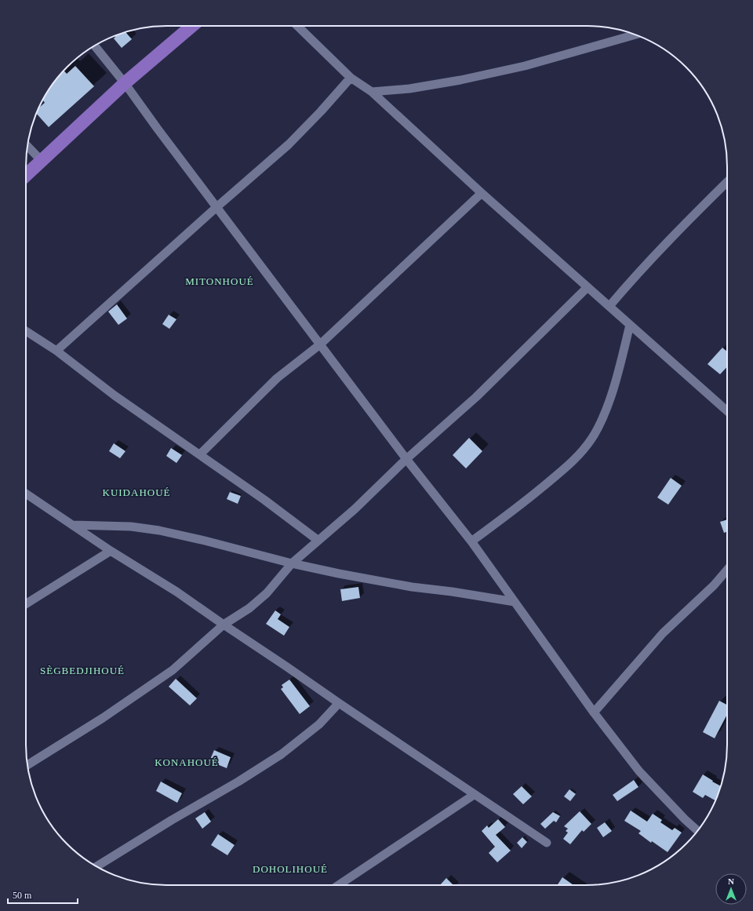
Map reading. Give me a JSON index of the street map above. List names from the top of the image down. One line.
{"districts":["MITONHOUÉ","KUIDAHOUÉ","SÈGBEDJIHOUÉ","KONAHOUÉ","DOHOLIHOUÉ"],"scale_bar":"50 m","north":"top"}
